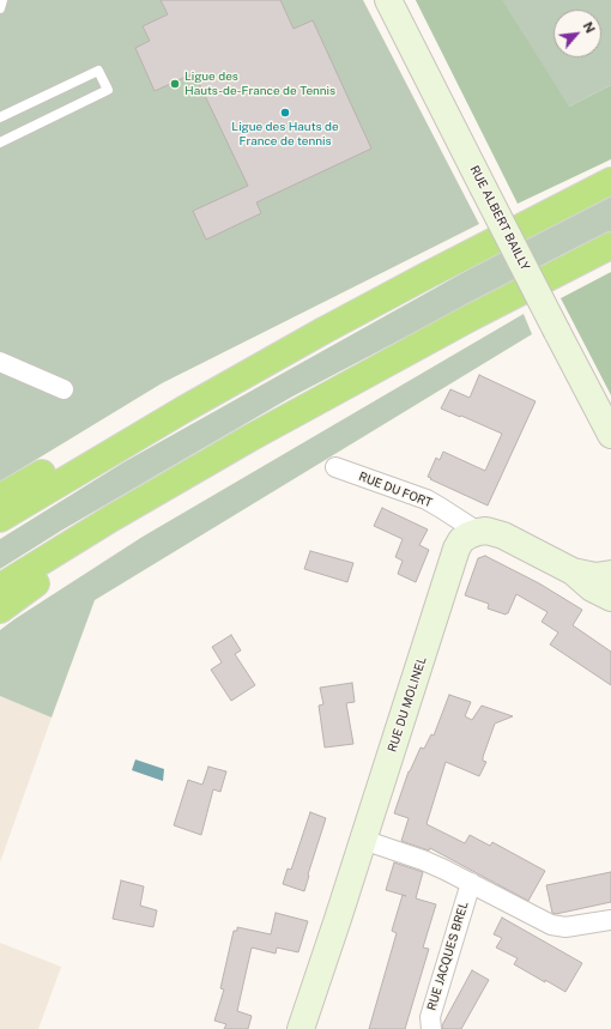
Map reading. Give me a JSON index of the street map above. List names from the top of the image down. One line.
{"streets":{"street":["RUE ALBERT BAILLY","RUE DU FORT","RUE DU MOLINEL","RUE JACQUES BREL"]},"crossings":[["RUE DU FORT","RUE DU MOLINEL"]],"places":["Ligue des Hauts-de-France de Tennis","Ligue des Hauts de France de tennis"],"north":"top right"}
